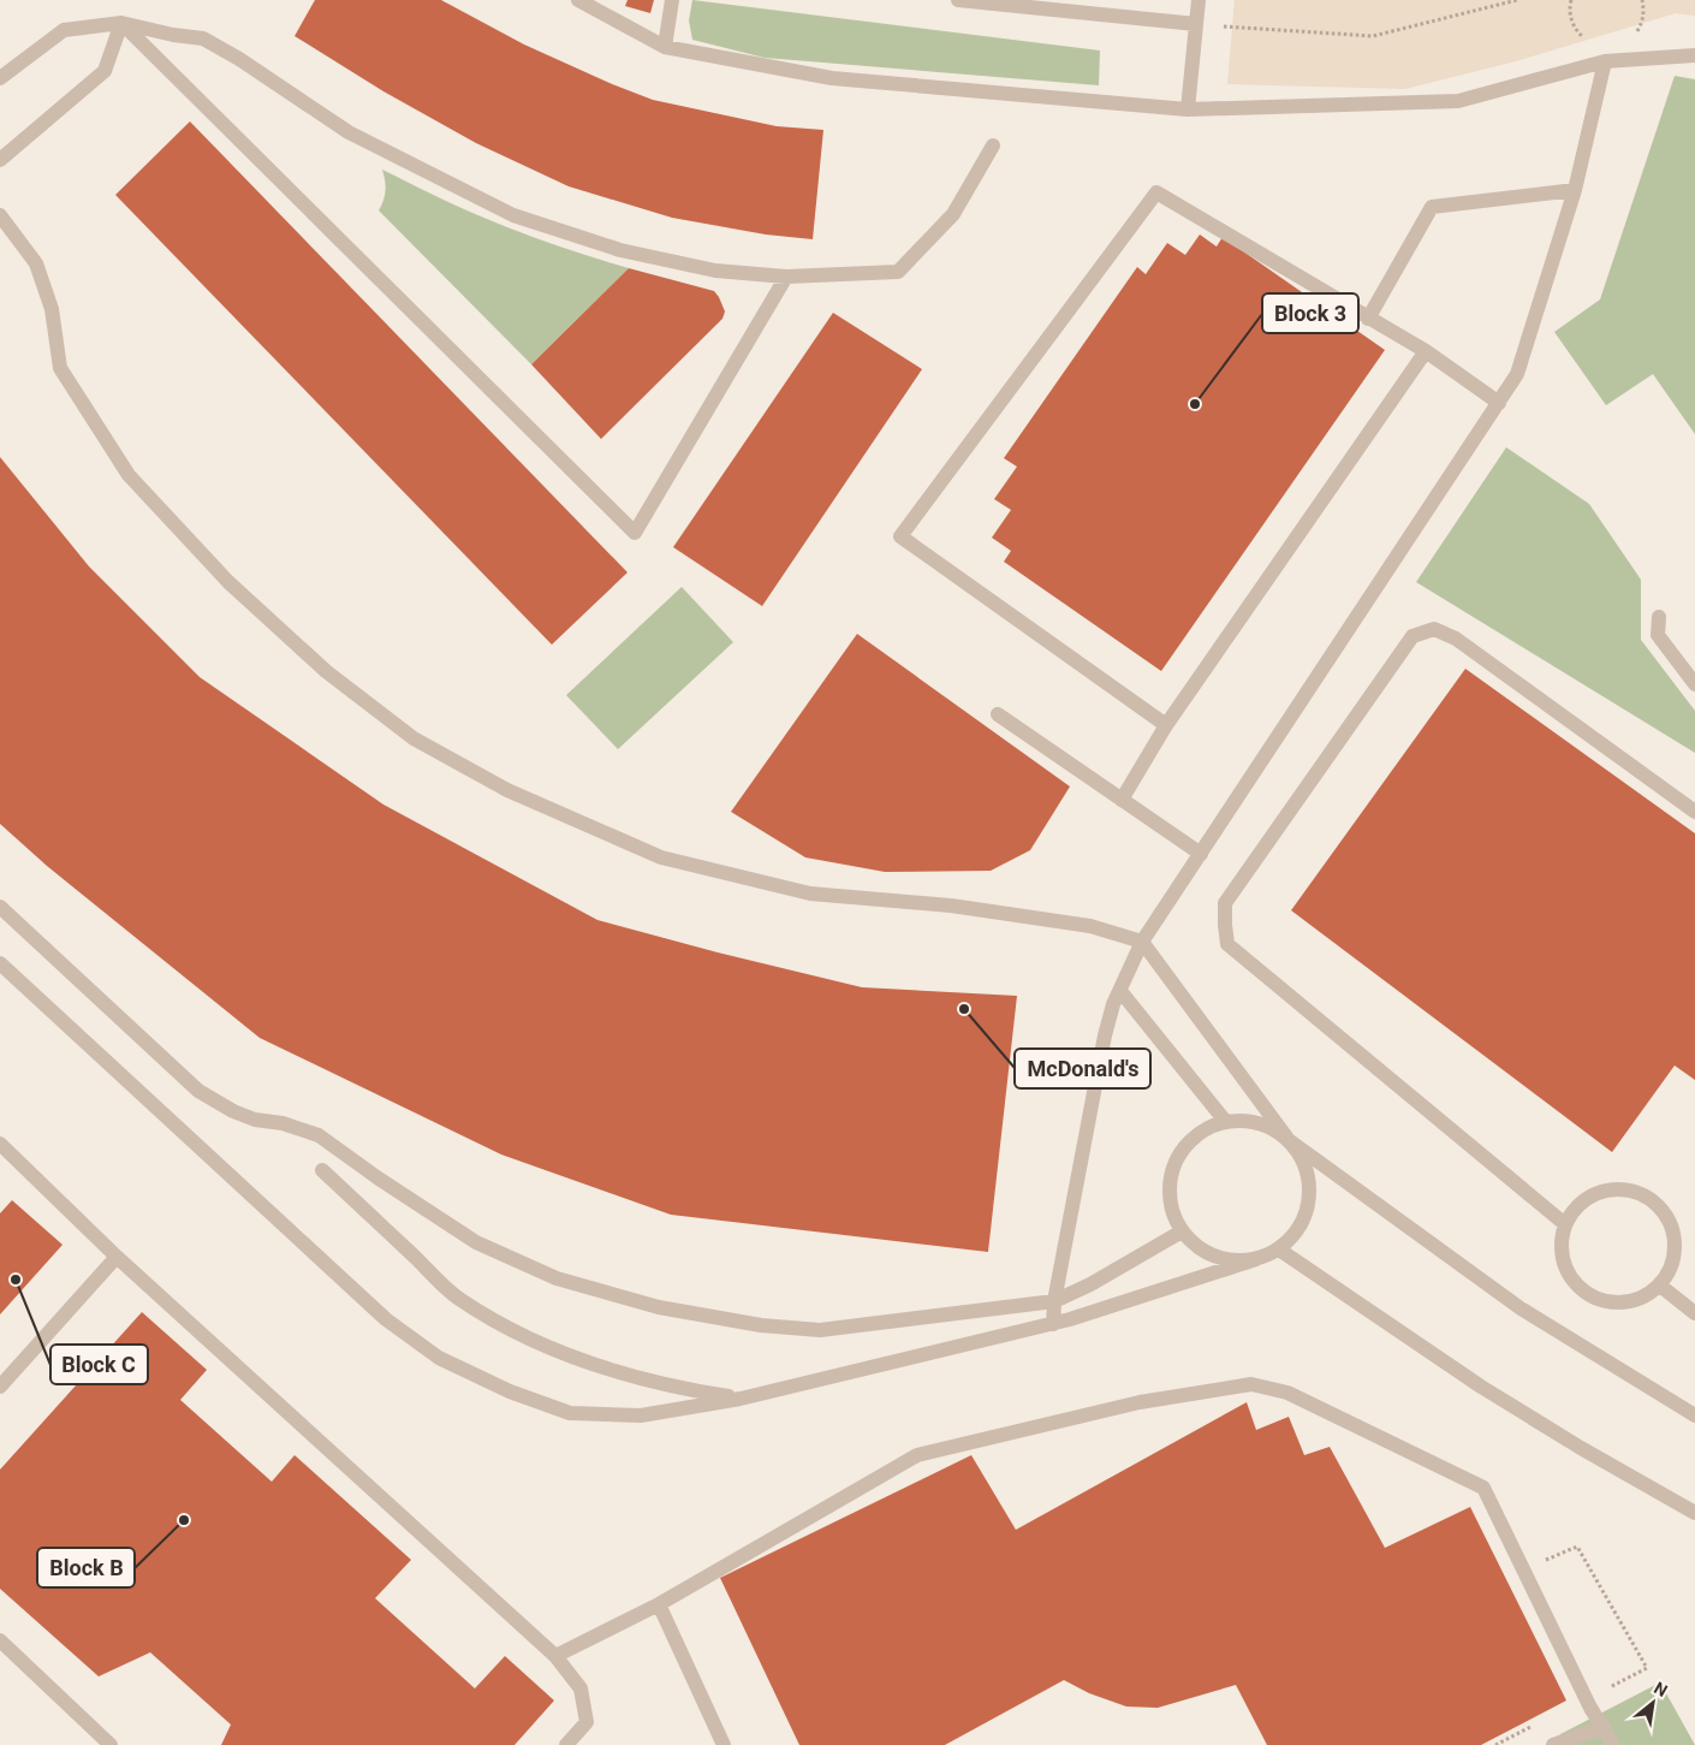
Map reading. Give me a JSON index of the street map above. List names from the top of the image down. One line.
{"places":["Block 3","McDonald's","Block C","Block B"],"north":"top right"}
